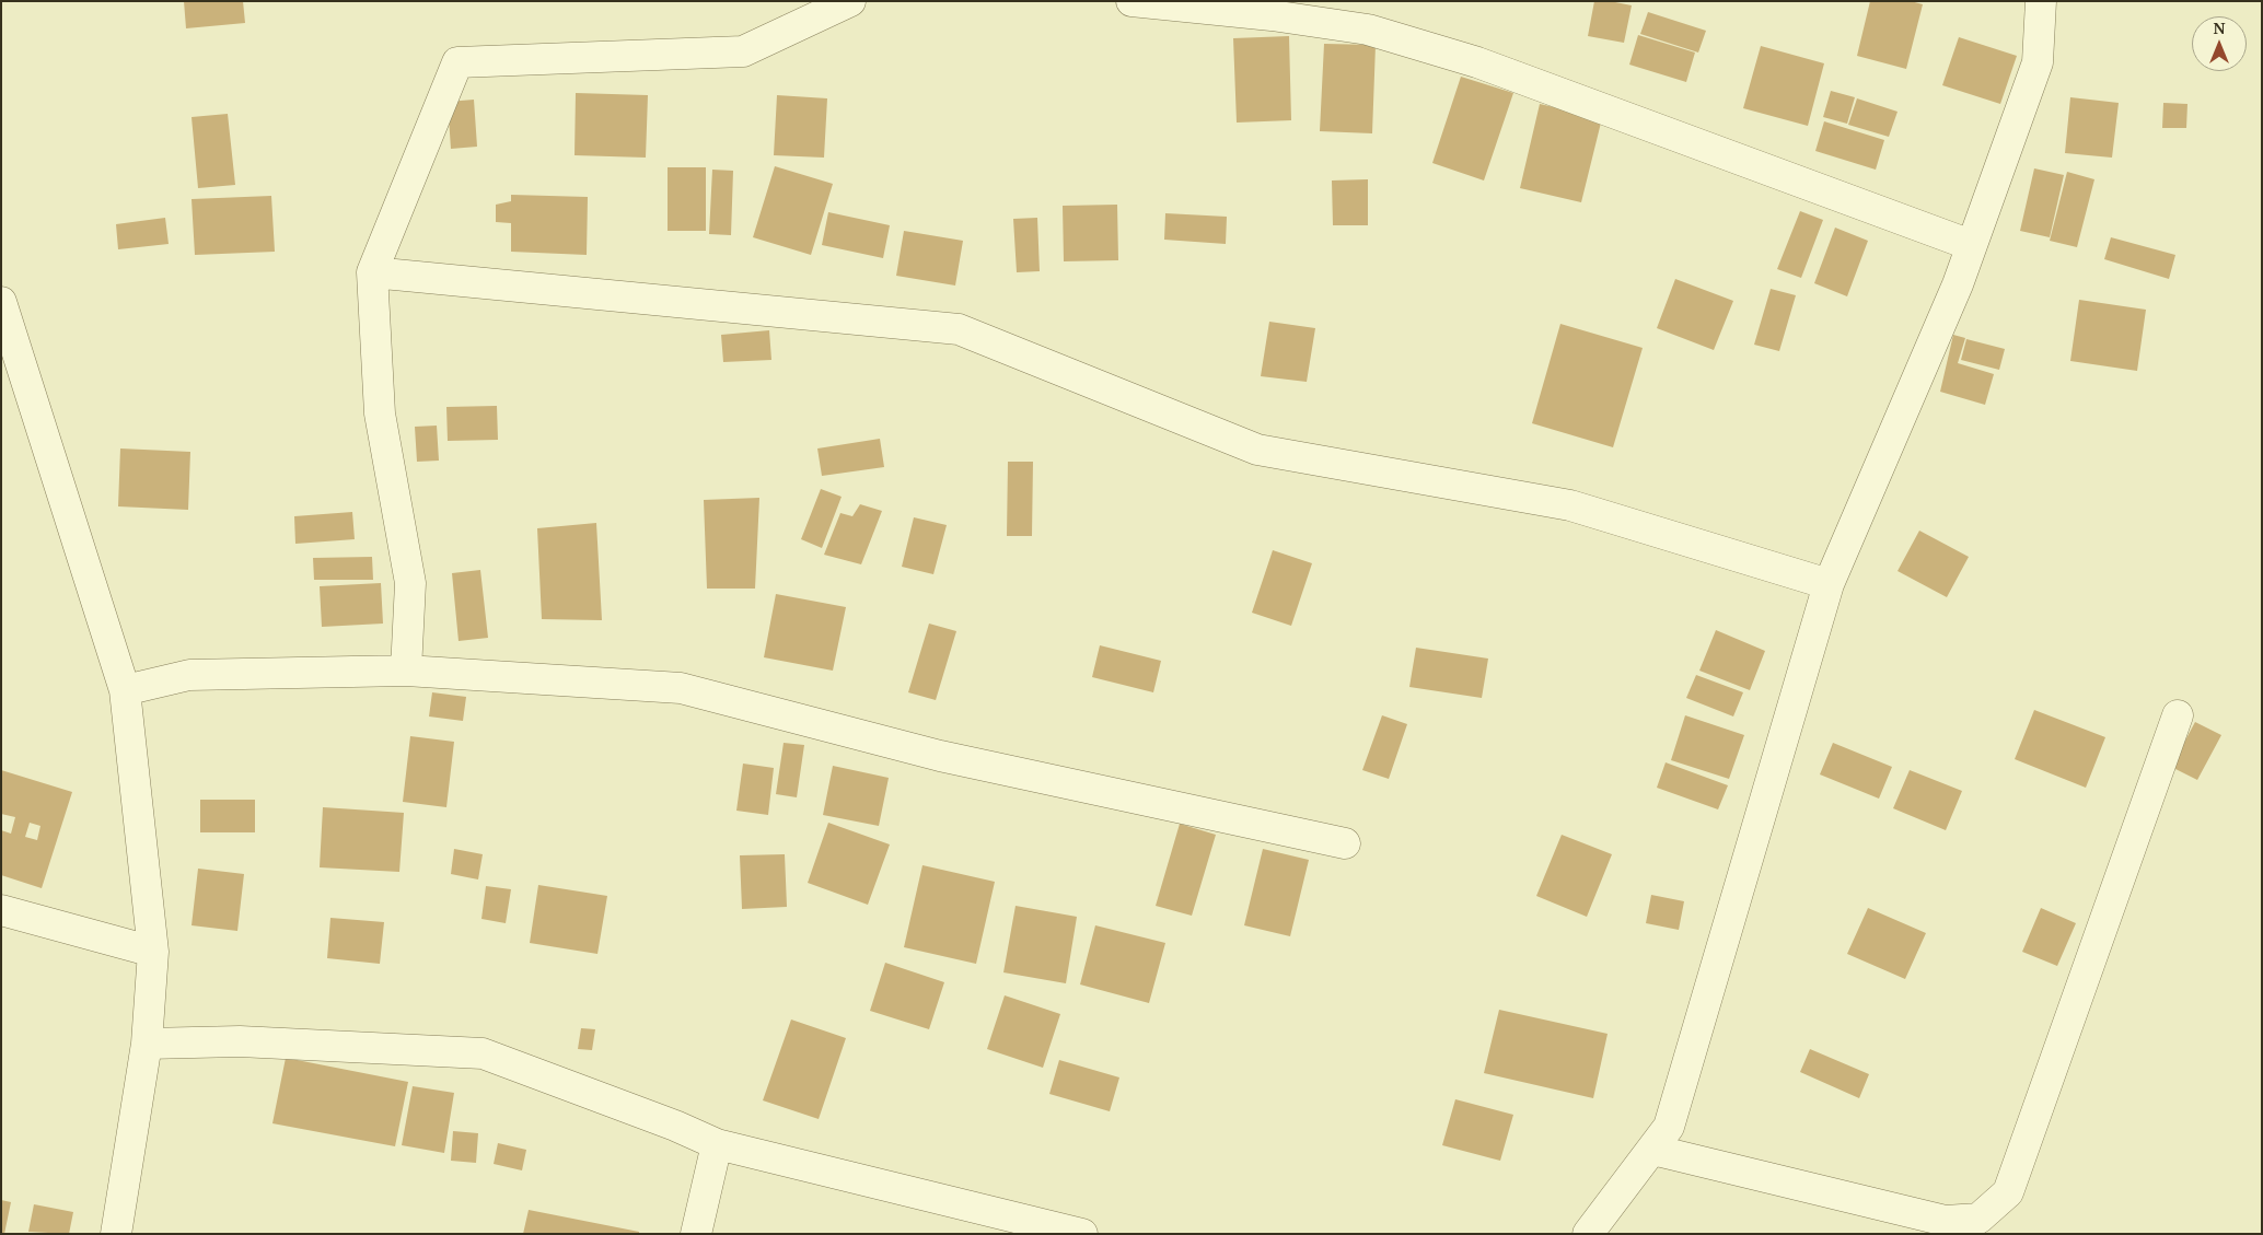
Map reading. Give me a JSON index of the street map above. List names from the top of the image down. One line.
{"north":"top"}
